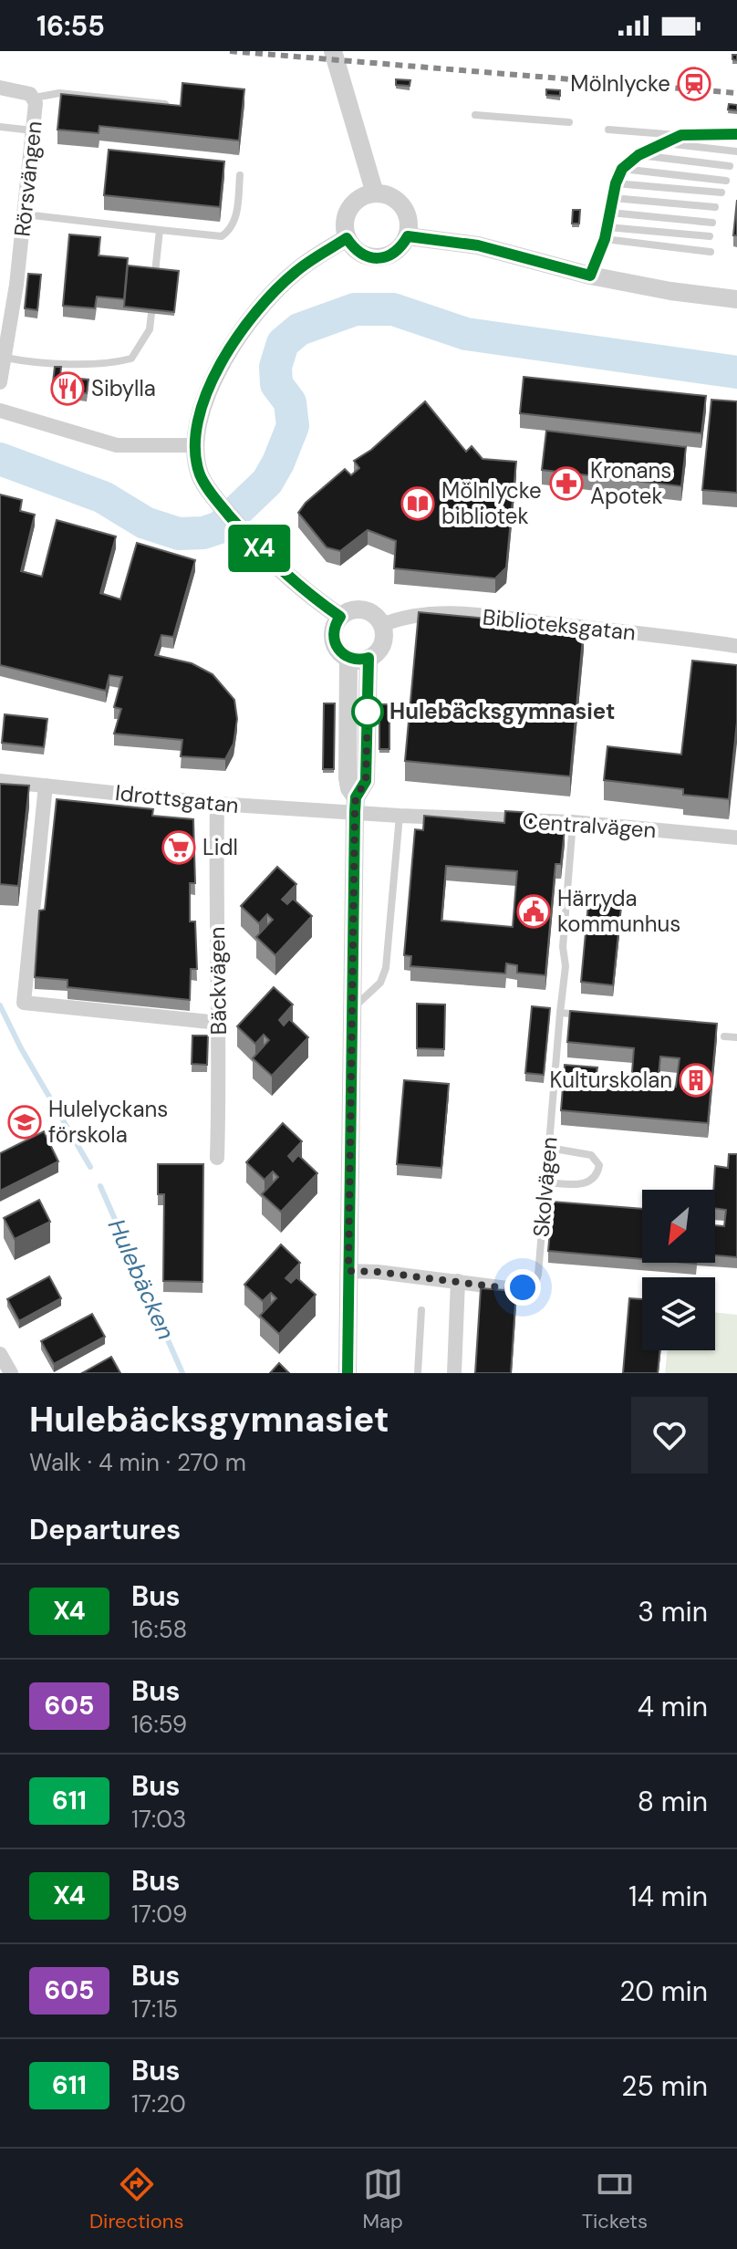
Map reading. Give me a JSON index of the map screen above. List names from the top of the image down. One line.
{"streets":{"street":["Rörsvängen","Biblioteksgatan","Idrottsgatan","Centralvägen","Bäckvägen","Skolvägen"]},"crossings":[["Idrottsgatan","Centralvägen"],["Idrottsgatan","Bäckvägen"],["Centralvägen","Skolvägen"]],"water":["Hulebäcken"],"places":{"station":["Mölnlycke"],"restaurant":["Sibylla"],"pharmacy":["Kronans Apotek"],"library":["Mölnlycke bibliotek"],"other":["Hulebäcksgymnasiet"],"supermarket":["Lidl"],"public building":["Härryda kommunhus"],"building":["Kulturskolan"],"school or university":["Hulelyckans förskola"]},"lines":["bus line X4"],"north":"bottom left","page":{"status":"16:55","on_map":"X4","heading":[["Hulebäcksgymnasiet","Walk · 4 min · 270 m"],"Departures"],"list":[{"mark":"X4","name":"Bus","note":"16:58","value":"3 min"},{"mark":"605","name":"Bus","note":"16:59","value":"4 min"},{"mark":"611","name":"Bus","note":"17:03","value":"8 min"},{"mark":"X4","name":"Bus","note":"17:09","value":"14 min"},{"mark":"605","name":"Bus","note":"17:15","value":"20 min"},{"mark":"611","name":"Bus","note":"17:20","value":"25 min"}],"tabs":["Directions","Map","Tickets"]}}
